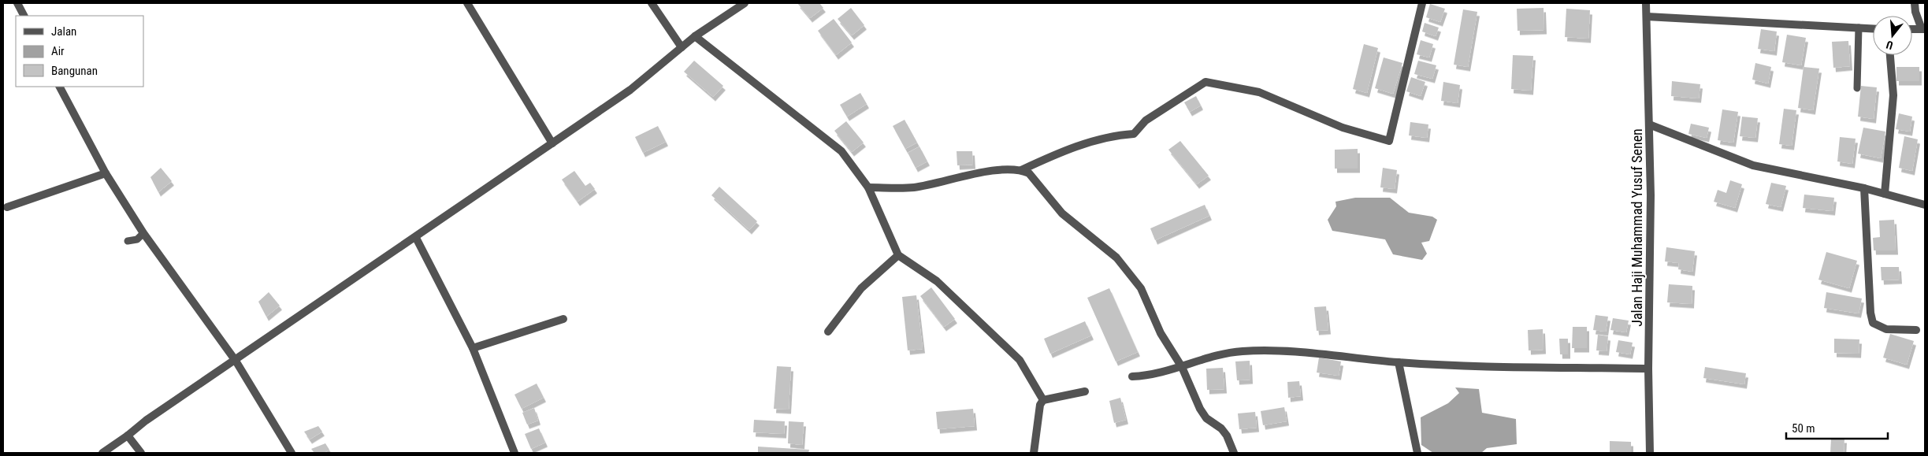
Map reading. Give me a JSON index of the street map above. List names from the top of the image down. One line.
{"streets":{"street":["Jalan Haji Muhammad Yusuf Senen"]},"legend":["Jalan","Air","Bangunan"],"scale_bar":"50 m","north":"bottom"}
